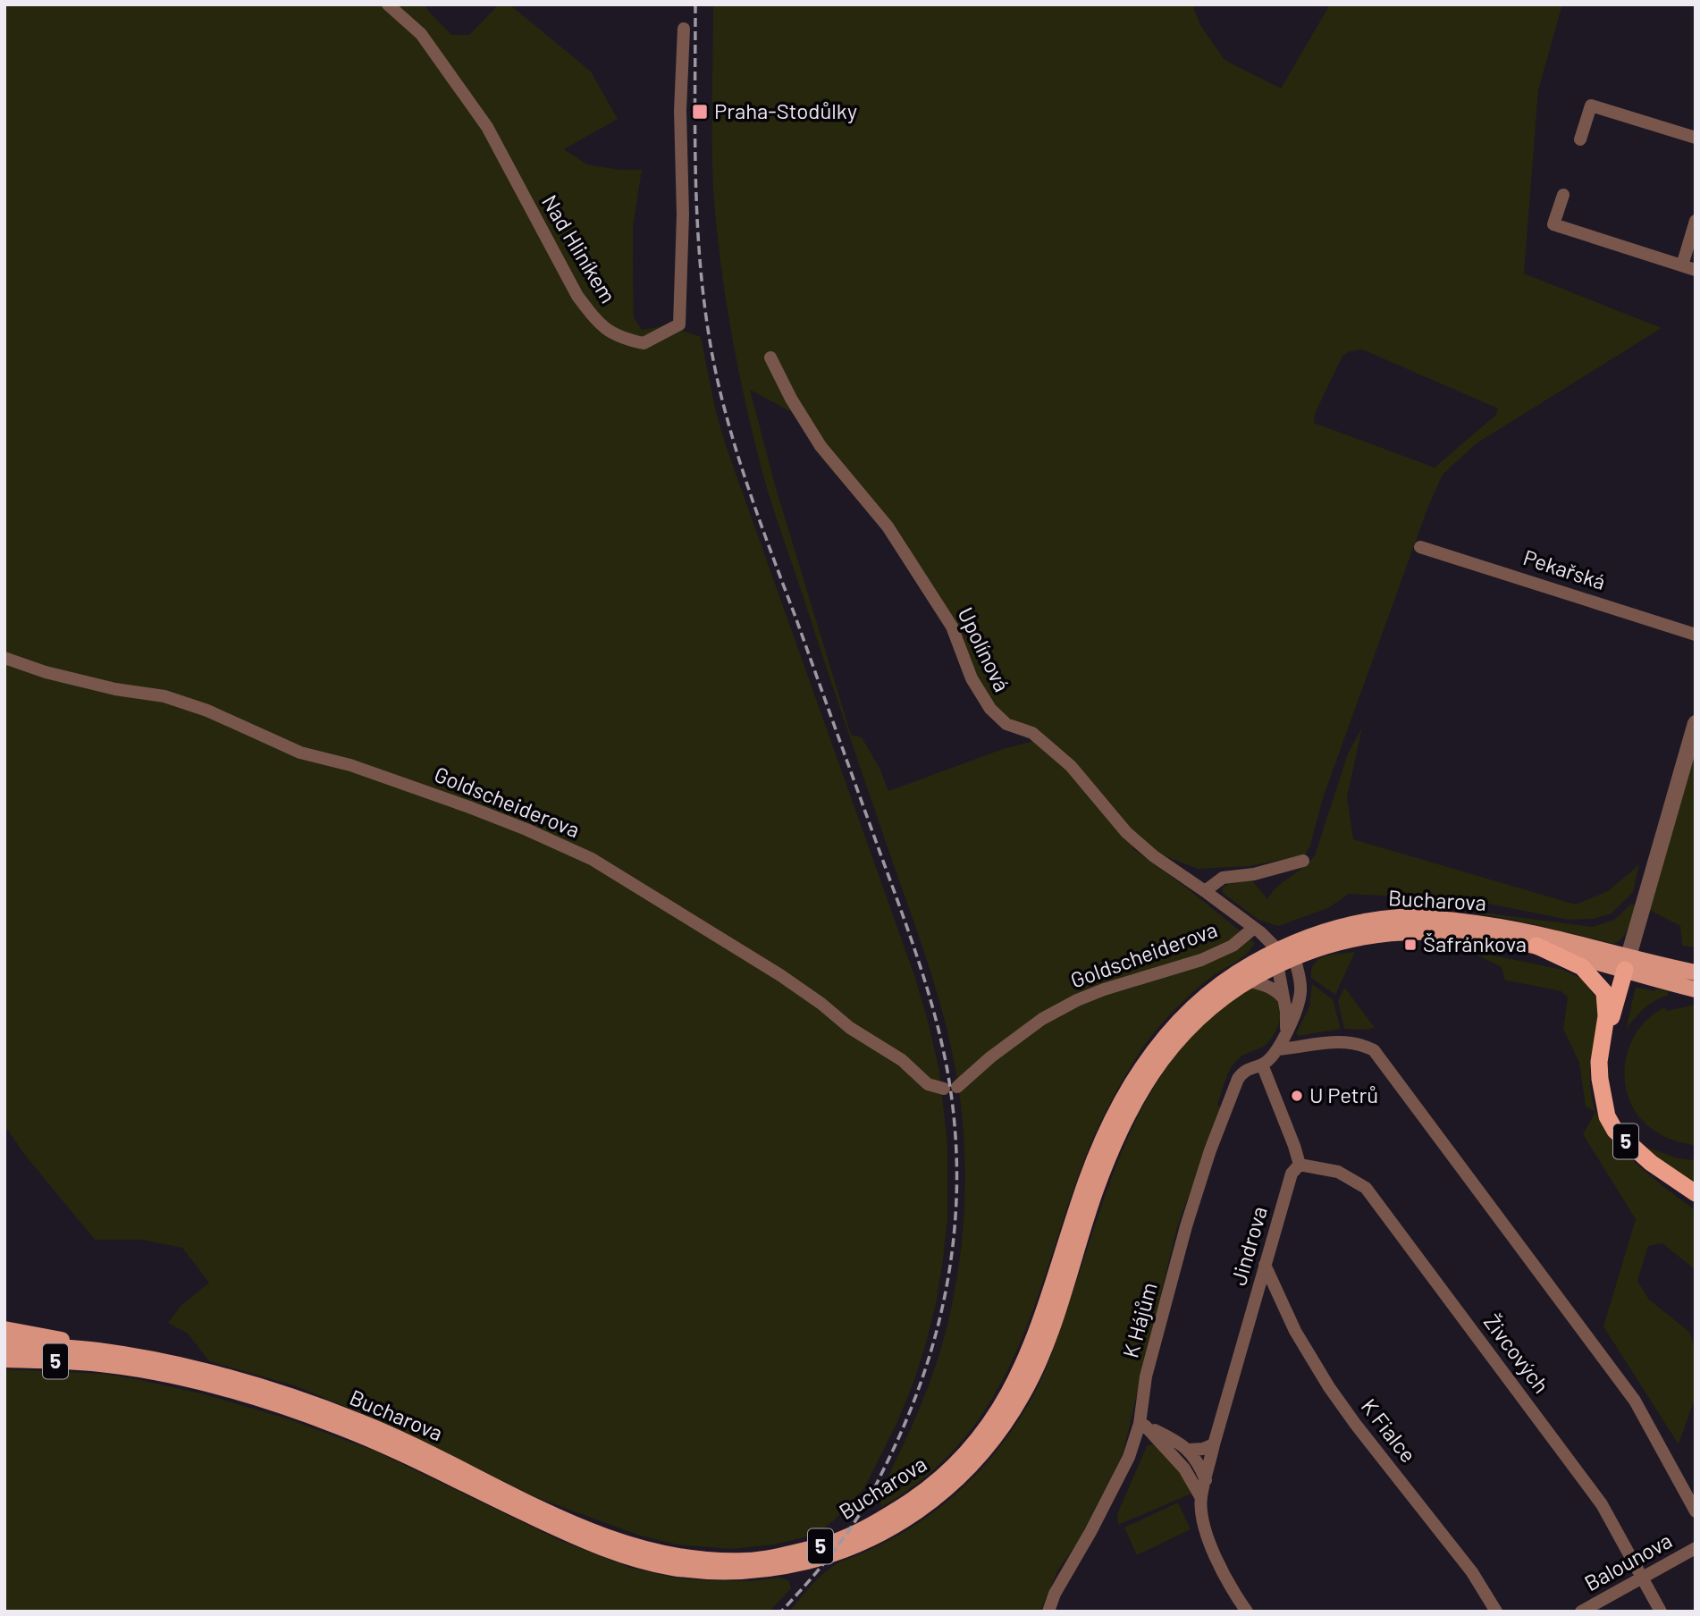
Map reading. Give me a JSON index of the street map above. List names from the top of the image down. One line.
{"streets":{"highway":["5"],"main road":["Bucharova"],"street":["Nad Hliníkem","Pekařská","Upolínová","Goldscheiderova","Jindrova","K Hájům","Živcových","K Fialce","Balounova"]},"crossings":[["Upolínová","Goldscheiderova"],["Upolínová","Bucharova"],["Upolínová","K Hájům"],["Bucharova","5"],["Bucharova","K Hájům"],["Jindrova","K Hájům"],["Jindrova","Živcových"],["Jindrova","K Fialce"],["Živcových","Balounova"]],"places":{"transit":["Praha-Stodůlky","Šafránkova"],"other":["U Petrů"]}}
